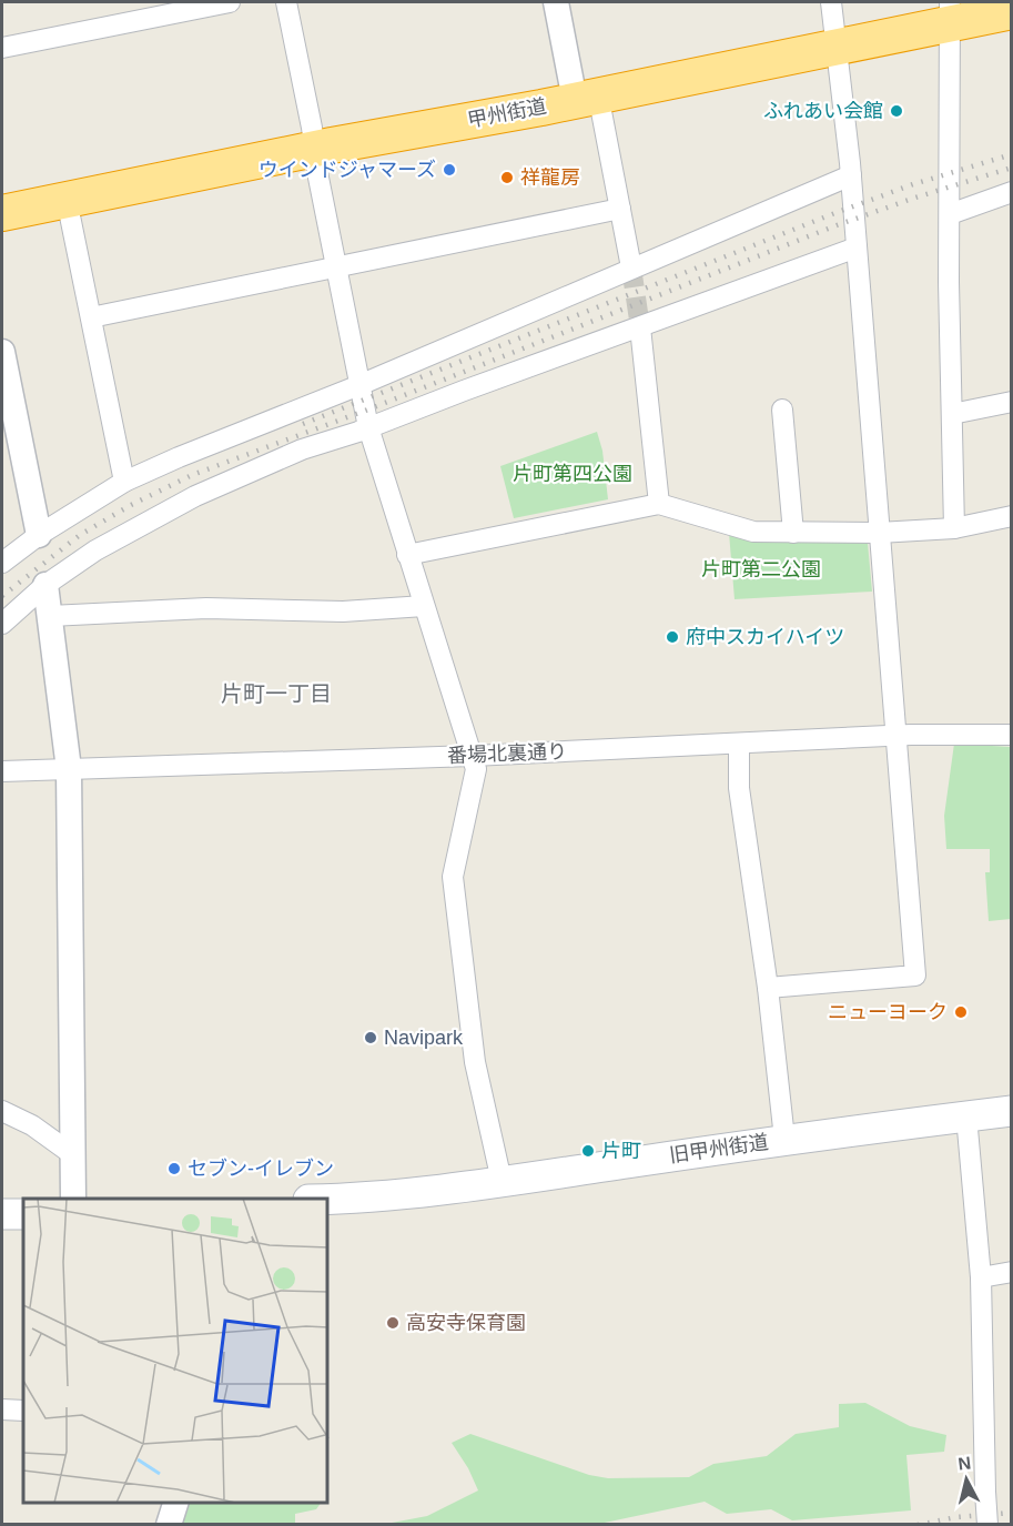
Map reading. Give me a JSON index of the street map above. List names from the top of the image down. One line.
{"streets":{"highway":["甲州街道"],"main road":["旧甲州街道"],"street":["番場北裏通り"]},"districts":["片町一丁目"],"parks":["片町第四公園","片町第二公園"],"places":["ふれあい会館","ウインドジャマーズ","祥龍房","府中スカイハイツ","ニューヨーク","Navipark","片町","セブン-イレブン","高安寺保育園"],"north":"top"}
